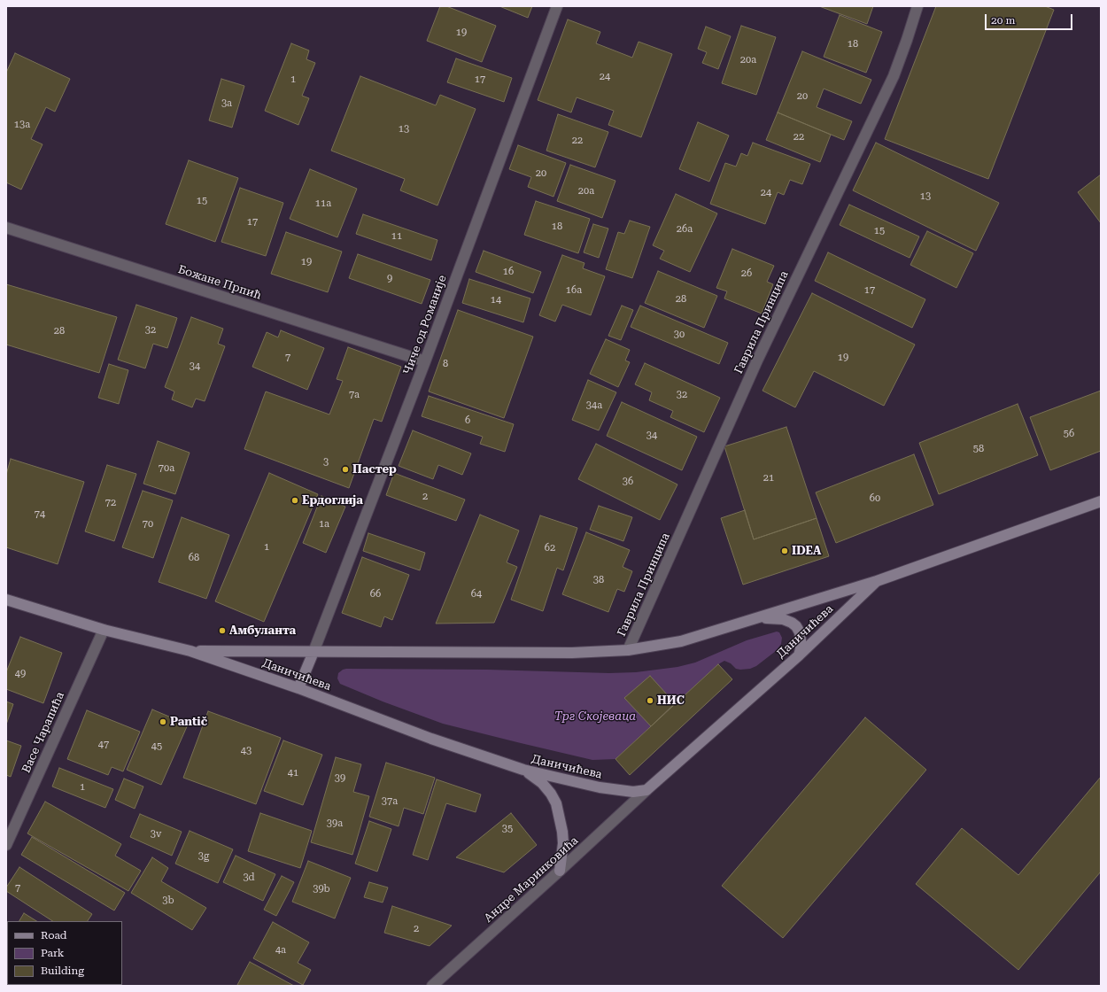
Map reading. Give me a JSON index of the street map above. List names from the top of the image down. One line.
{"streets":{"street":["Божане Прпић","Гаврила Принципа","Чиче од Романије","Даничићева","Васе Чарапића","Андре Маринковића"]},"crossings":[["Божане Прпић","Чиче од Романије"],["Гаврила Принципа","Даничићева"],["Чиче од Романије","Даничићева"],["Даничићева","Васе Чарапића"],["Даничићева","Андре Маринковића"]],"parks":["Трг Скојеваца"],"places":["Пастер","Ердоглија","IDEA","Амбуланта","НИС","Pantič"],"house_numbers":["19","18","20a","24","1","17","20","3a","13a","13","22","22","20","20a","24","13","15","11a","17","18","26a","15","11","19","16","26","9","16a","17","28","14","32","28","30","7","19","8","34","7a","32","34a","6","56","34","58","3","70a","21","36","2","60","72","74","70","1a","1","62","68","38","66","64","49","47","45","43","41","39","1","37a","39a","35","3v","3g","3d","7","39b","3b","2","4a"],"legend":["Road","Park","Building"],"scale_bar":"20 m"}
